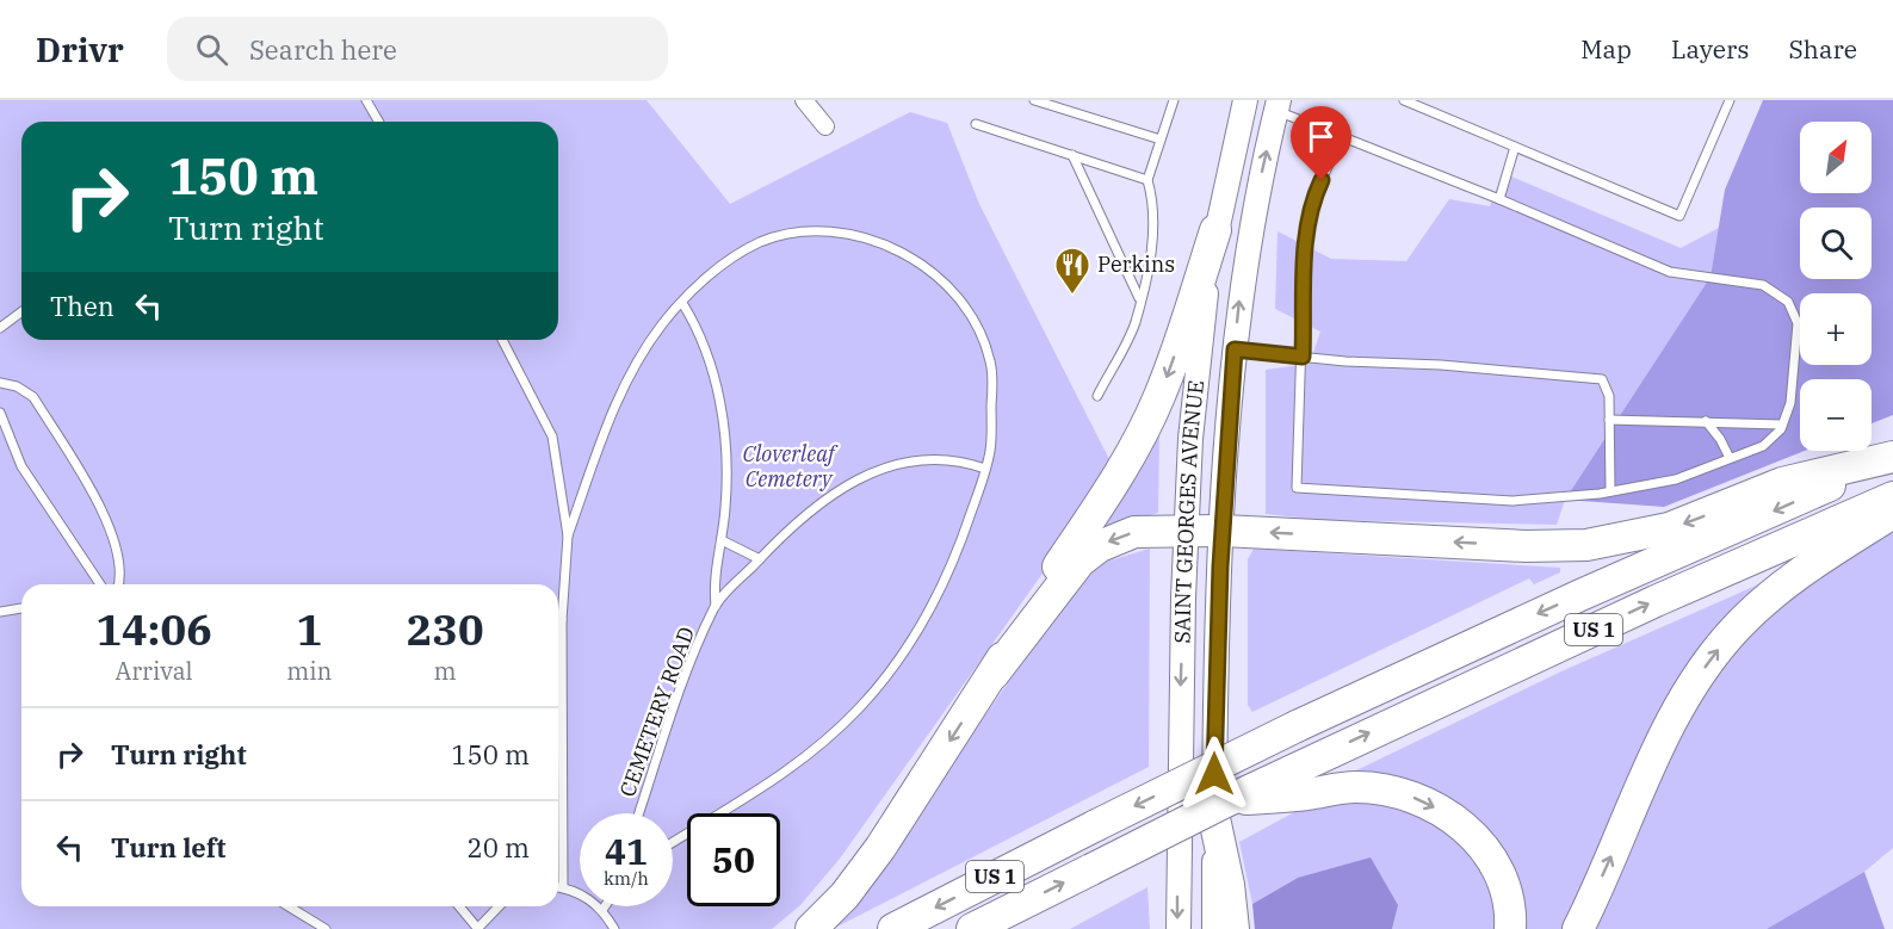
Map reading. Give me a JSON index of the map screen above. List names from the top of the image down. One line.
{"streets":{"highway":["US 1"],"main road":["SAINT GEORGES AVENUE"],"lane":["CEMETERY ROAD"]},"crossings":[["SAINT GEORGES AVENUE","US 1"]],"parks":["Cloverleaf Cemetery"],"places":{"restaurant":["Perkins"]},"north":"top right","page":{"header":"Drivr","search":"Search here","nav":["Map","Layers","Share"],"map_buttons":["+","−"],"turn":["150 m","Turn right"],"then":"Then","eta":["14:06","Arrival","1","min","230","m"],"list":[{"name":"Turn right","value":"150 m"},{"name":"Turn left","value":"20 m"}],"speed":"41 km/h","limit":"50"}}
